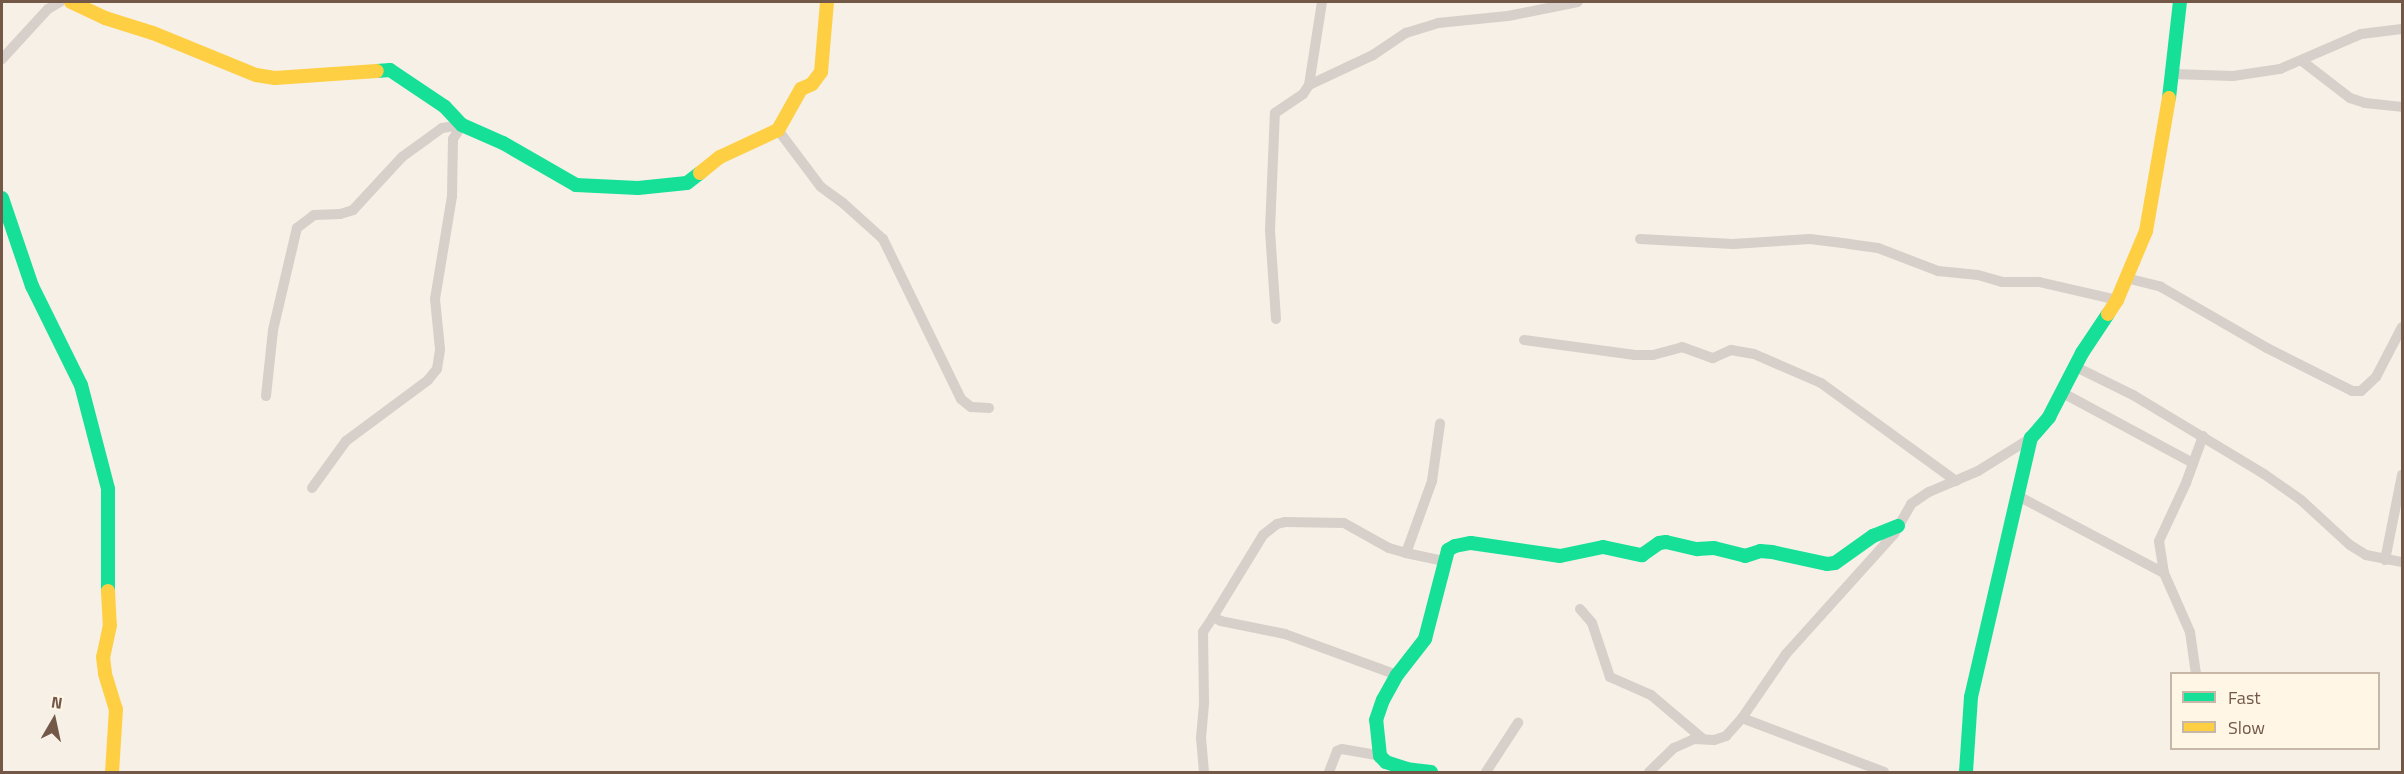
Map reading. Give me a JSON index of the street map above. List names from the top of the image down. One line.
{"legend":["Fast","Slow"],"north":"top"}
